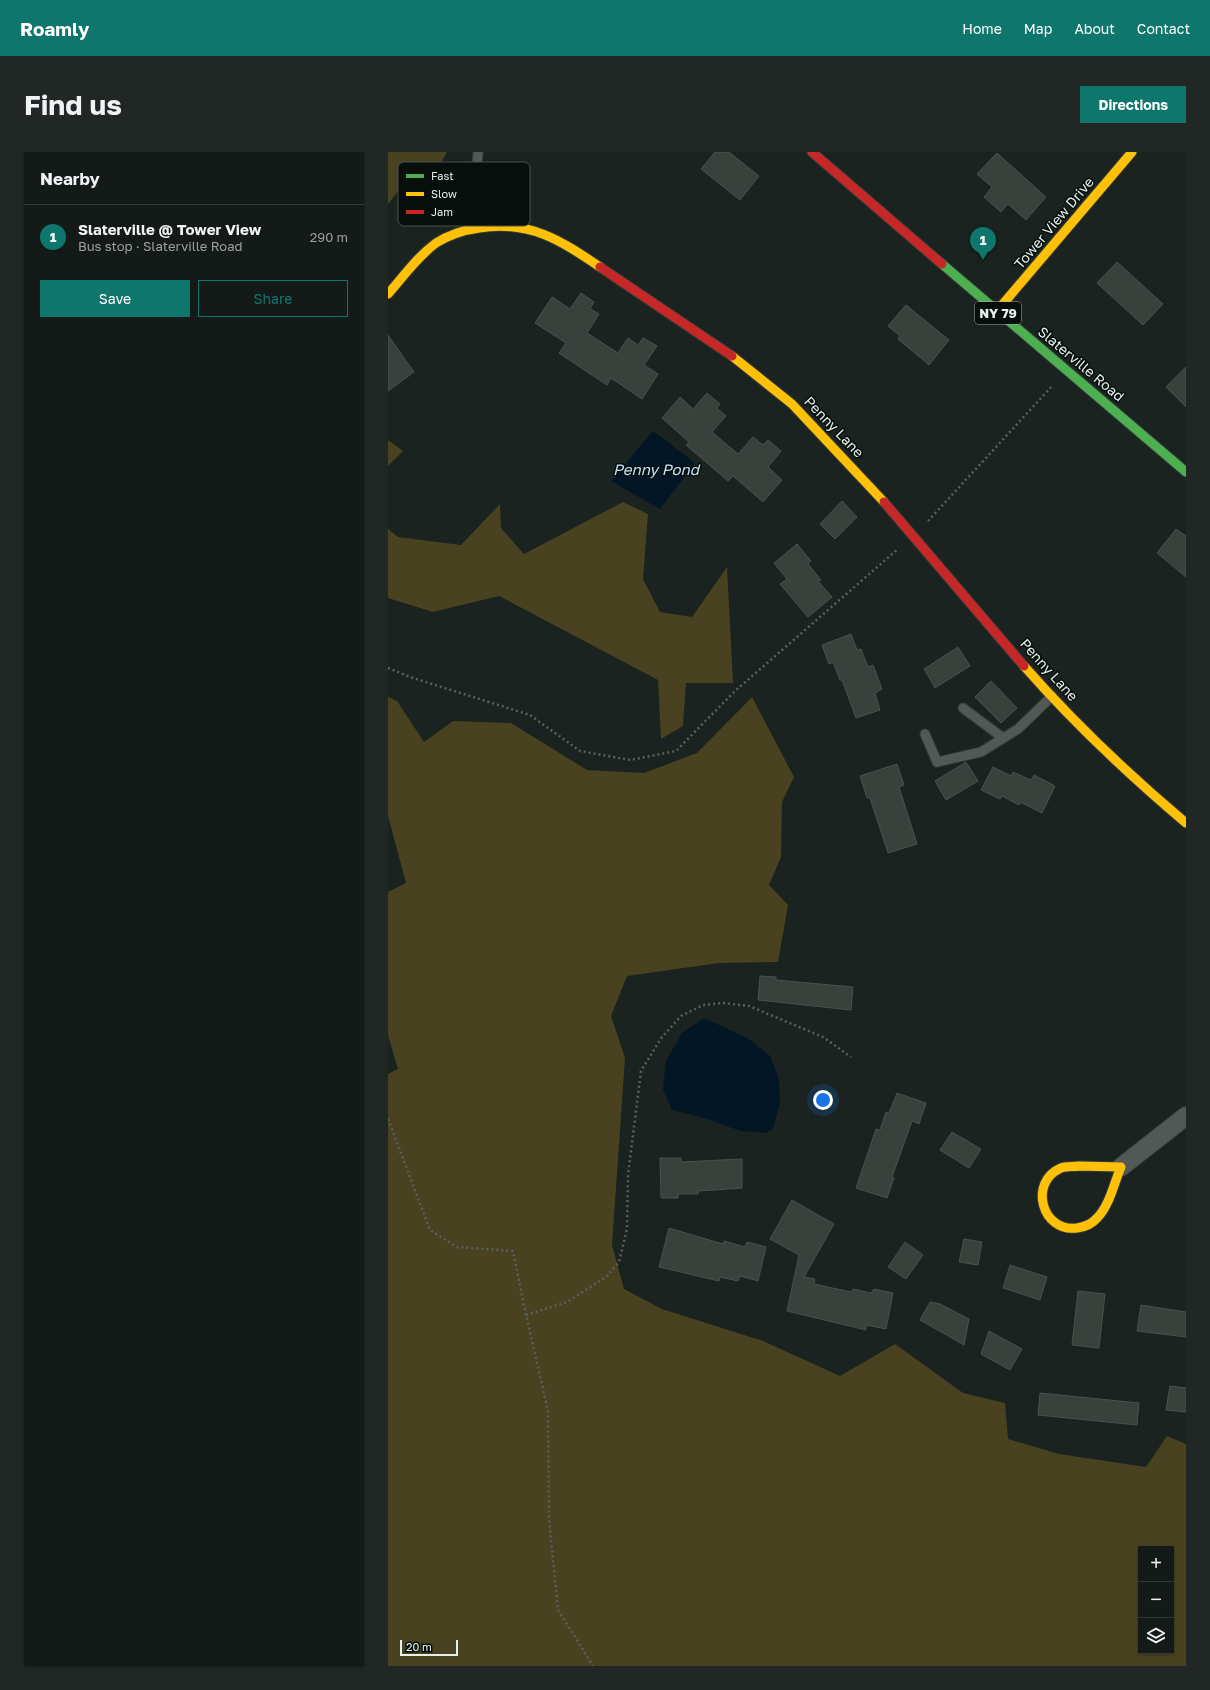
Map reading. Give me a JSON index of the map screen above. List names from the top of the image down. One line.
{"streets":{"main road":["Tower View Drive","NY 79","Slaterville Road","Penny Lane"]},"crossings":[["Tower View Drive","Slaterville Road"]],"water":["Penny Pond"],"legend":["Fast","Slow","Jam"],"scale_bar":"20 m","page":{"header":"Roamly","nav":["Home","Map","About","Contact"],"buttons":["Directions",["Save","Share"]],"title":"Find us","heading":"Nearby","list":[{"mark":"1","name":"Slaterville @ Tower View","note":"Bus stop · Slaterville Road","value":"290 m"}],"pins":"1","map_buttons":["+","−"],"scale":"20 m"}}
